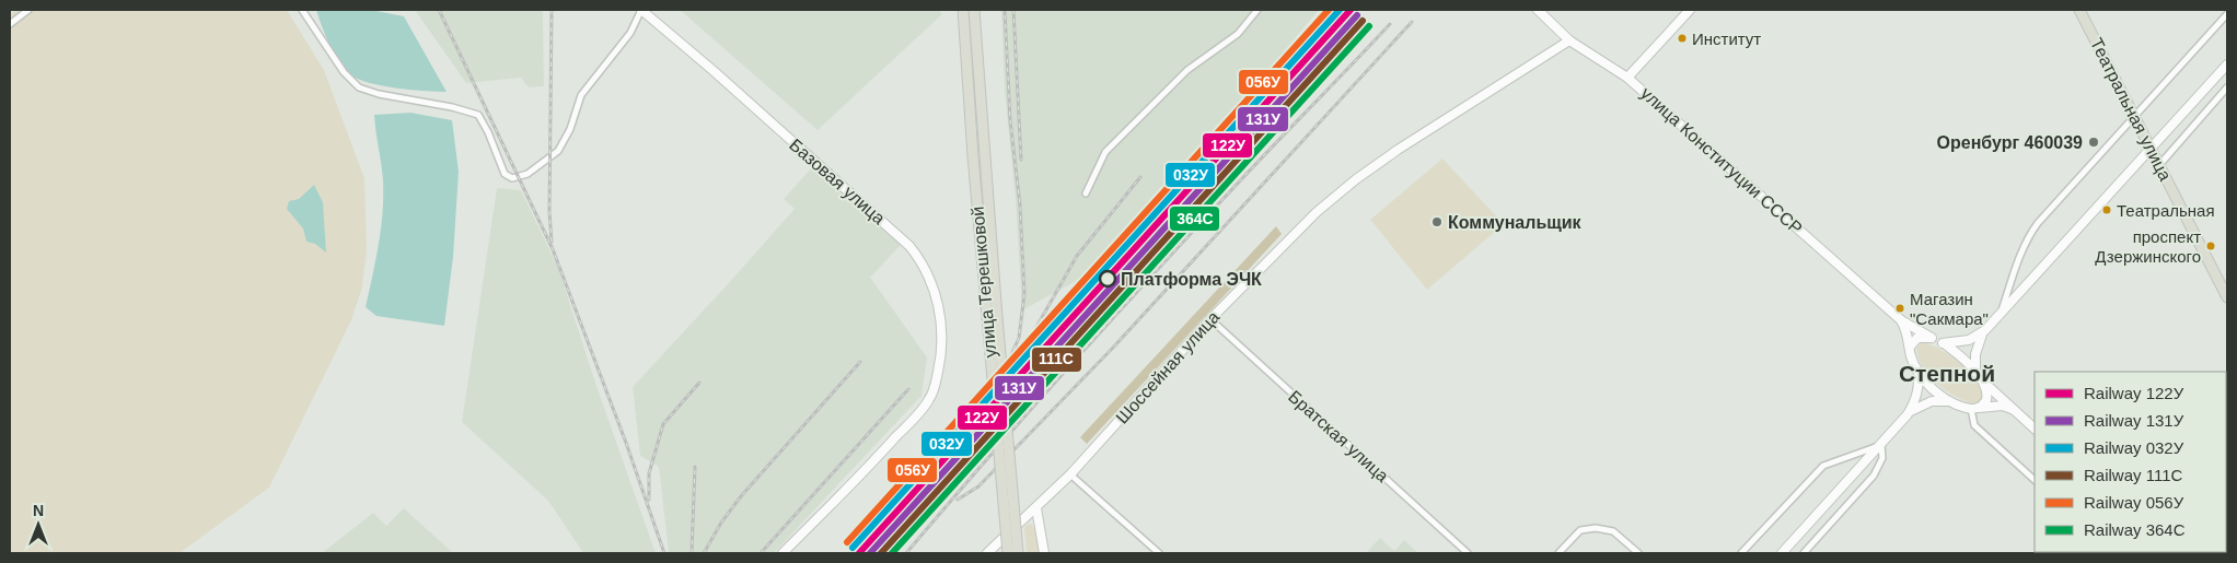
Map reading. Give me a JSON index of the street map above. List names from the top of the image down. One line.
{"streets":{"main road":["Театральная улица","улица Конституции СССР","Базовая улица","улица Терешковой","Шоссейная улица"],"street":["Братская улица"]},"crossings":[["улица Конституции СССР","Шоссейная улица"],["Шоссейная улица","Братская улица"]],"districts":["Степной"],"places":["Институт","Оренбург 460039","Театральная","Коммунальщик","проспект Дзержинского","Платформа ЭЧК","Магазин \"Сакмара\""],"lines":["rail line 122У","rail line 032У","rail line 056У","rail line 131У","rail line 111С","rail line 364С"],"legend":["Railway 122У","Railway 131У","Railway 032У","Railway 111С","Railway 056У","Railway 364С"],"north":"top"}
